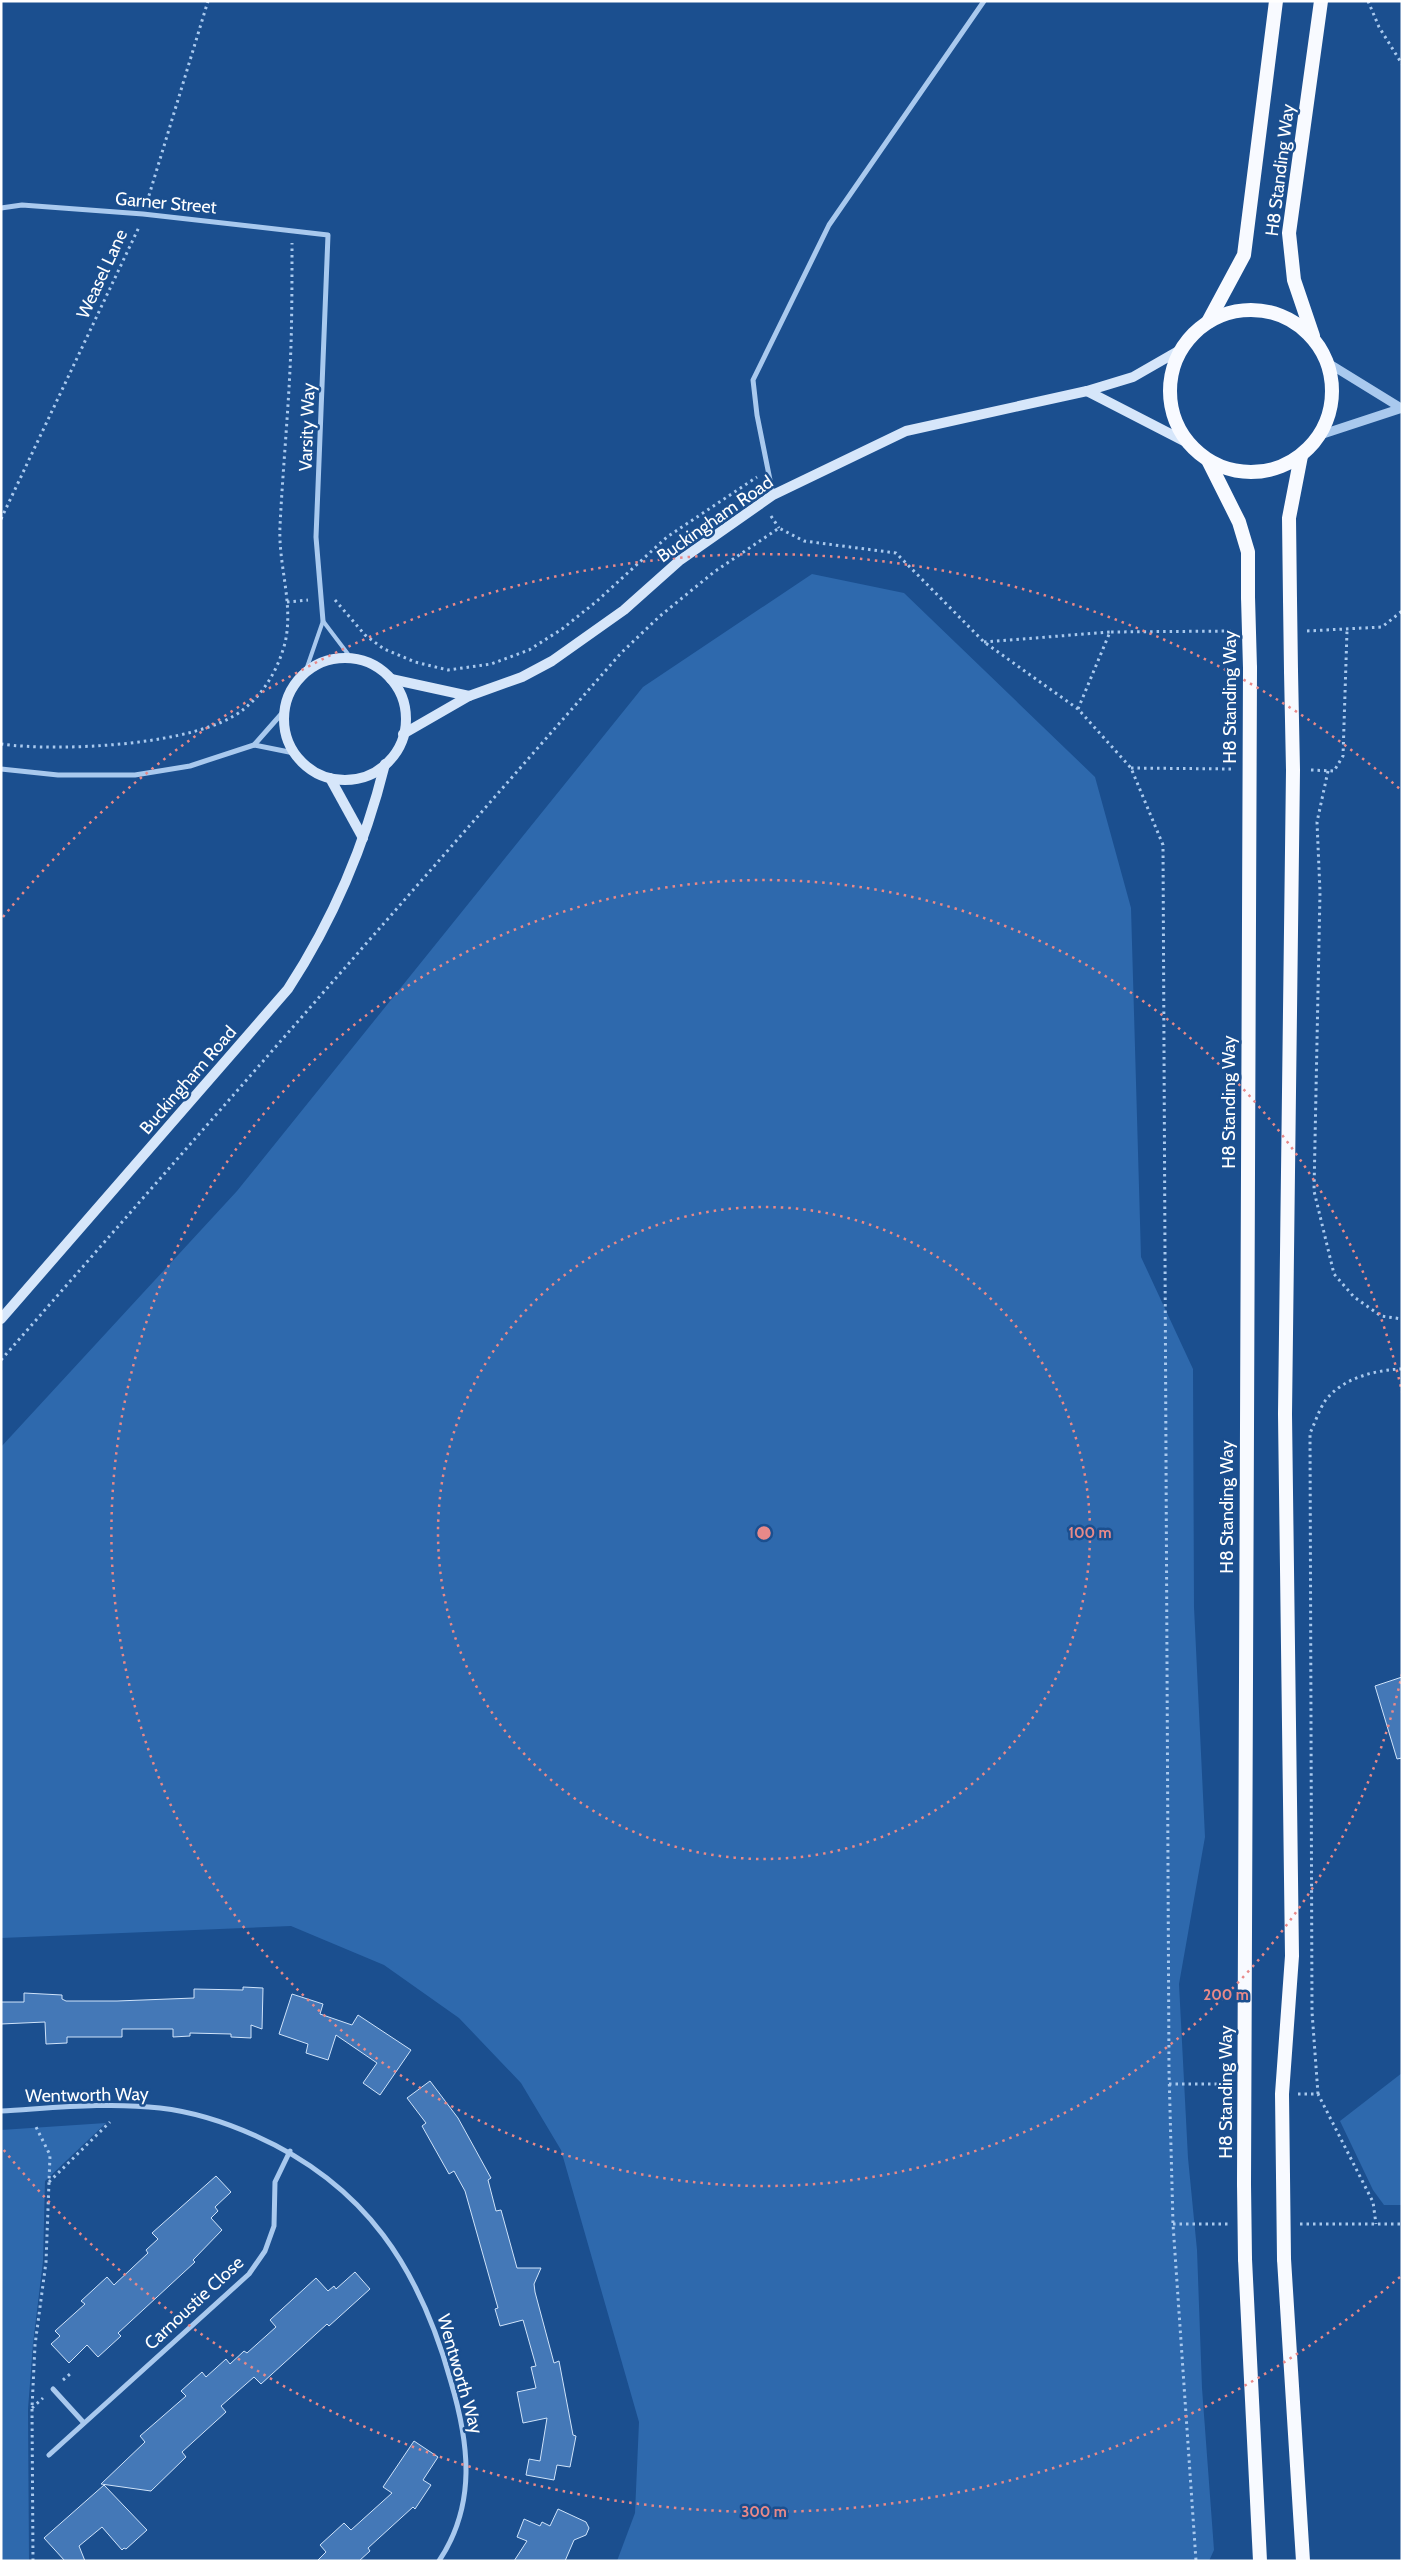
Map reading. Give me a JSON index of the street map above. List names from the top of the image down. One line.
{"streets":{"highway":["H8 Standing Way"],"main road":["Buckingham Road"],"street":["Garner Street","Varsity Way","Wentworth Way","Carnoustie Close"],"path":["Weasel Lane"]},"crossings":[["H8 Standing Way","Buckingham Road"],["Garner Street","Weasel Lane"],["Garner Street","Varsity Way"],["Wentworth Way","Carnoustie Close"]],"rings":["100 m","200 m","300 m"]}
